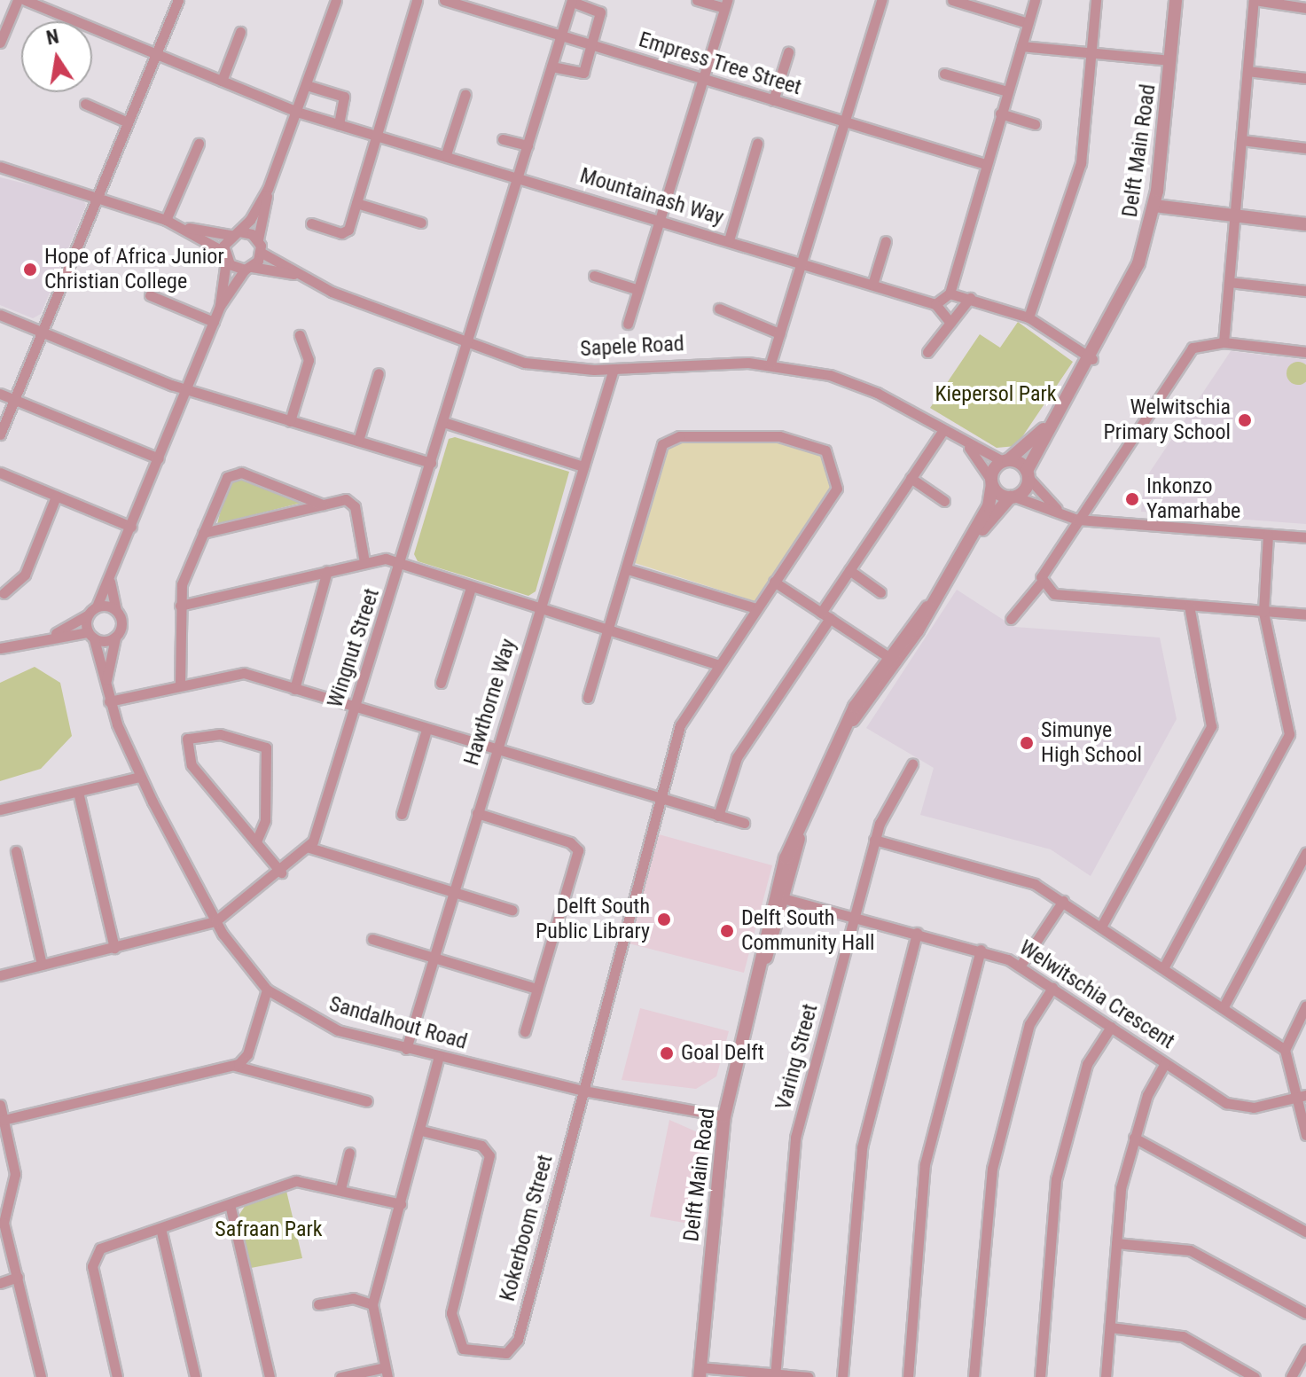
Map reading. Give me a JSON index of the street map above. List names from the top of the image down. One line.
{"streets":{"street":["Empress Tree Street","Delft Main Road","Mountainash Way","Sapele Road","Wingnut Street","Hawthorne Way","Welwitschia Crescent","Sandalhout Road","Varing Street","Kokerboom Street"]},"crossings":[["Empress Tree Street","Wingnut Street"],["Delft Main Road","Sapele Road"],["Delft Main Road","Welwitschia Crescent"],["Delft Main Road","Sandalhout Road"],["Mountainash Way","Wingnut Street"],["Sapele Road","Wingnut Street"],["Sapele Road","Hawthorne Way"],["Hawthorne Way","Sandalhout Road"],["Welwitschia Crescent","Varing Street"],["Sandalhout Road","Kokerboom Street"]],"parks":["Kiepersol Park","Safraan Park"],"places":["Hope of Africa Junior Christian College","Welwitschia Primary School","Inkonzo Yamarhabe","Simunye High School","Delft South Public Library","Delft South Community Hall","Goal Delft"],"north":"top"}
